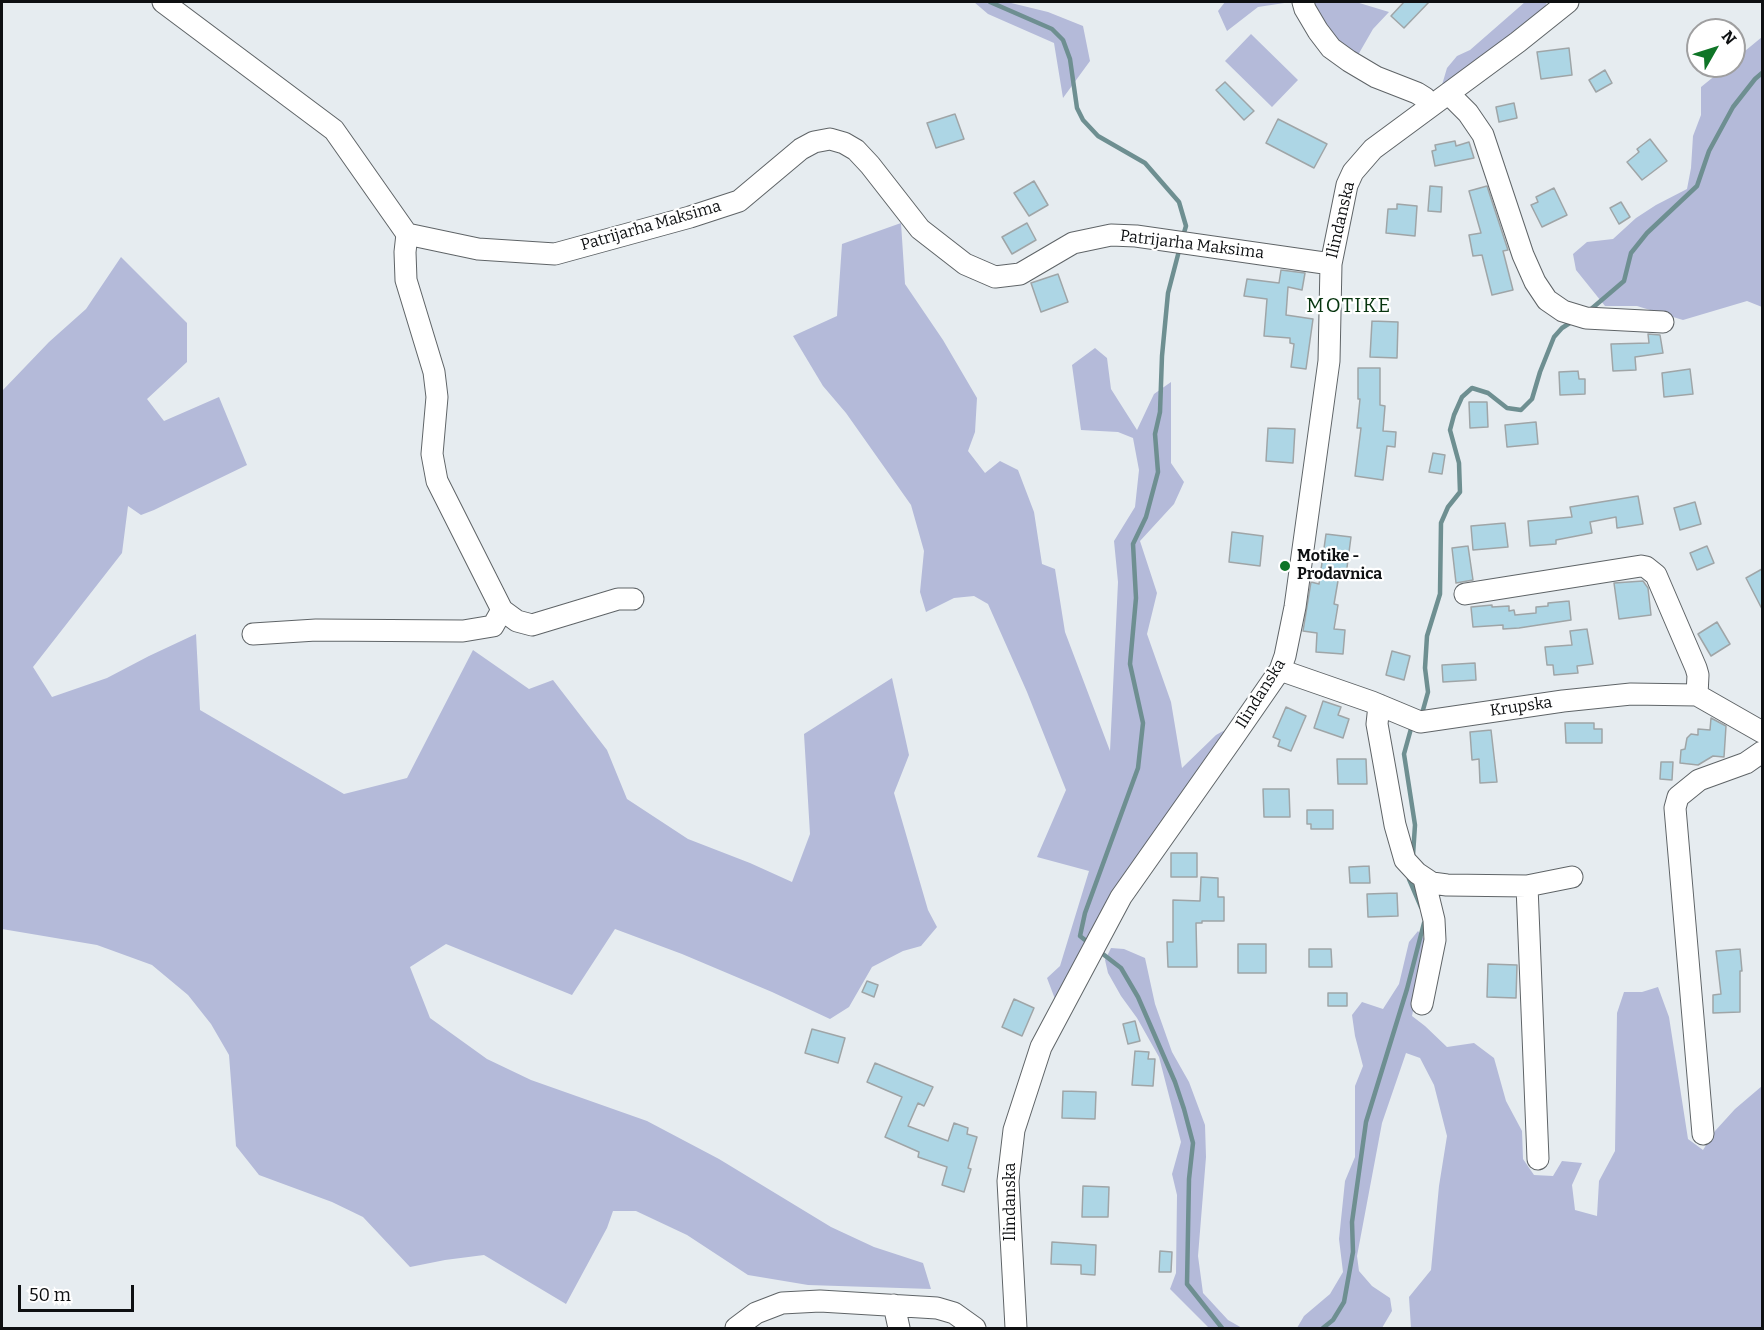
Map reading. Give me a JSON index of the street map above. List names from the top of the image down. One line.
{"streets":{"street":["Ilindanska","Patrijarha Maksima","Krupska"]},"crossings":[["Ilindanska","Patrijarha Maksima"],["Ilindanska","Krupska"]],"districts":["MOTIKE"],"places":["Motike - Prodavnica"],"scale_bar":"50 m","north":"top right"}
